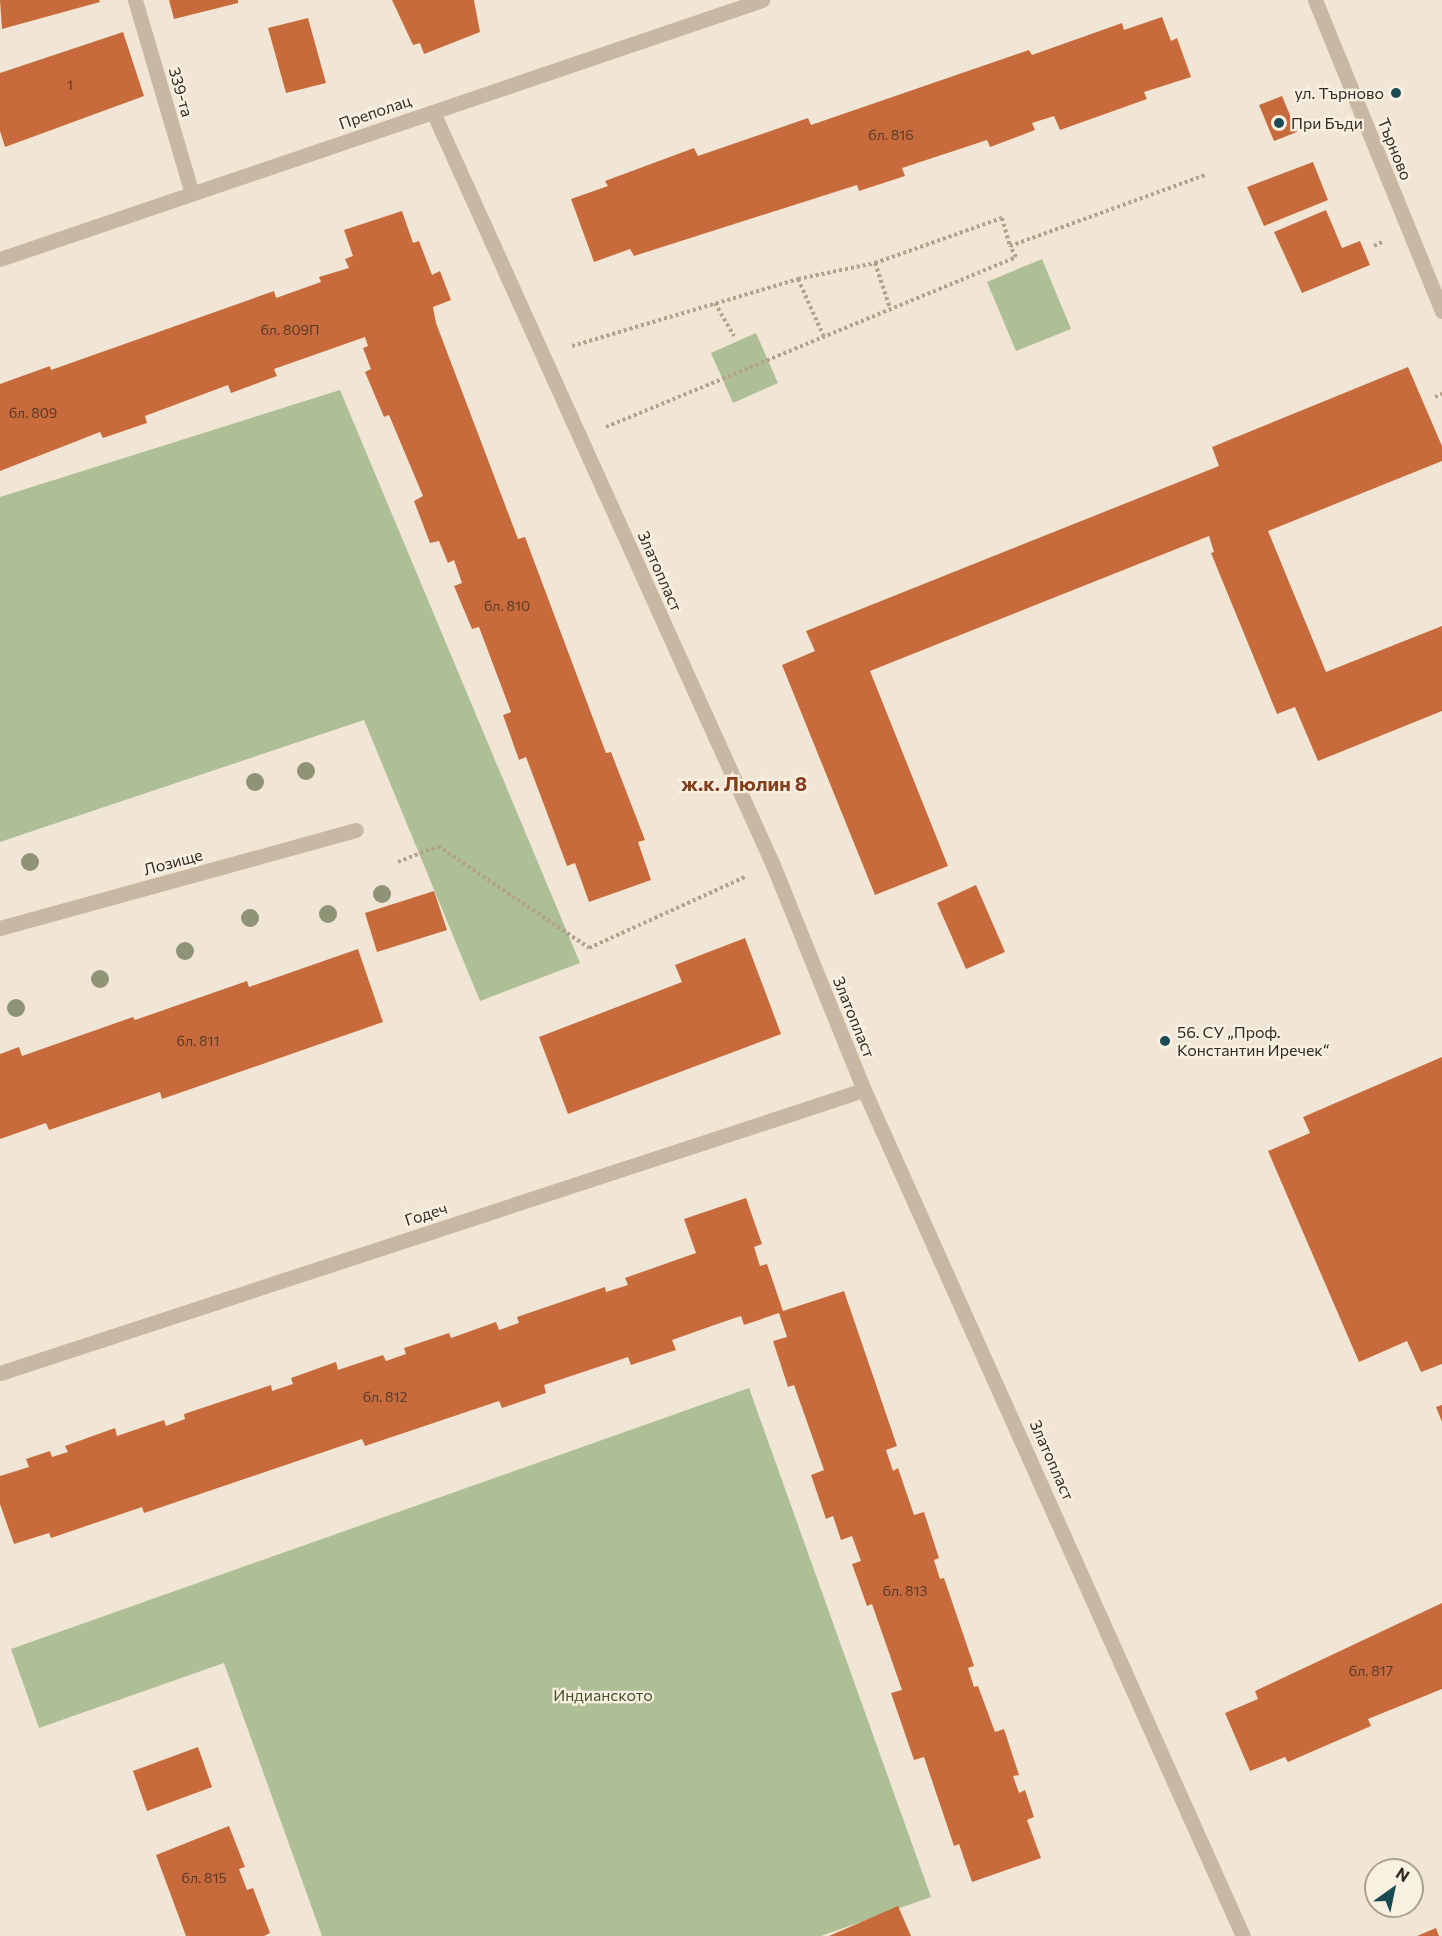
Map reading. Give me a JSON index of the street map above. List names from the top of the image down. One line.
{"streets":{"street":["339-та","Преполац","Търново","Златопласт","Лозище","Годеч"]},"crossings":[["339-та","Преполац"],["Преполац","Златопласт"],["Златопласт","Годеч"]],"districts":["ж.к. Люлин 8"],"parks":["Индианското"],"places":["ул. Търново","При Бъди","56. СУ „Проф. Константин Иречек“"],"house_numbers":["1","бл. 816","бл. 809П","бл. 809","бл. 810","бл. 811","бл. 812","бл. 813","бл. 817","бл. 815"],"north":"top right"}
